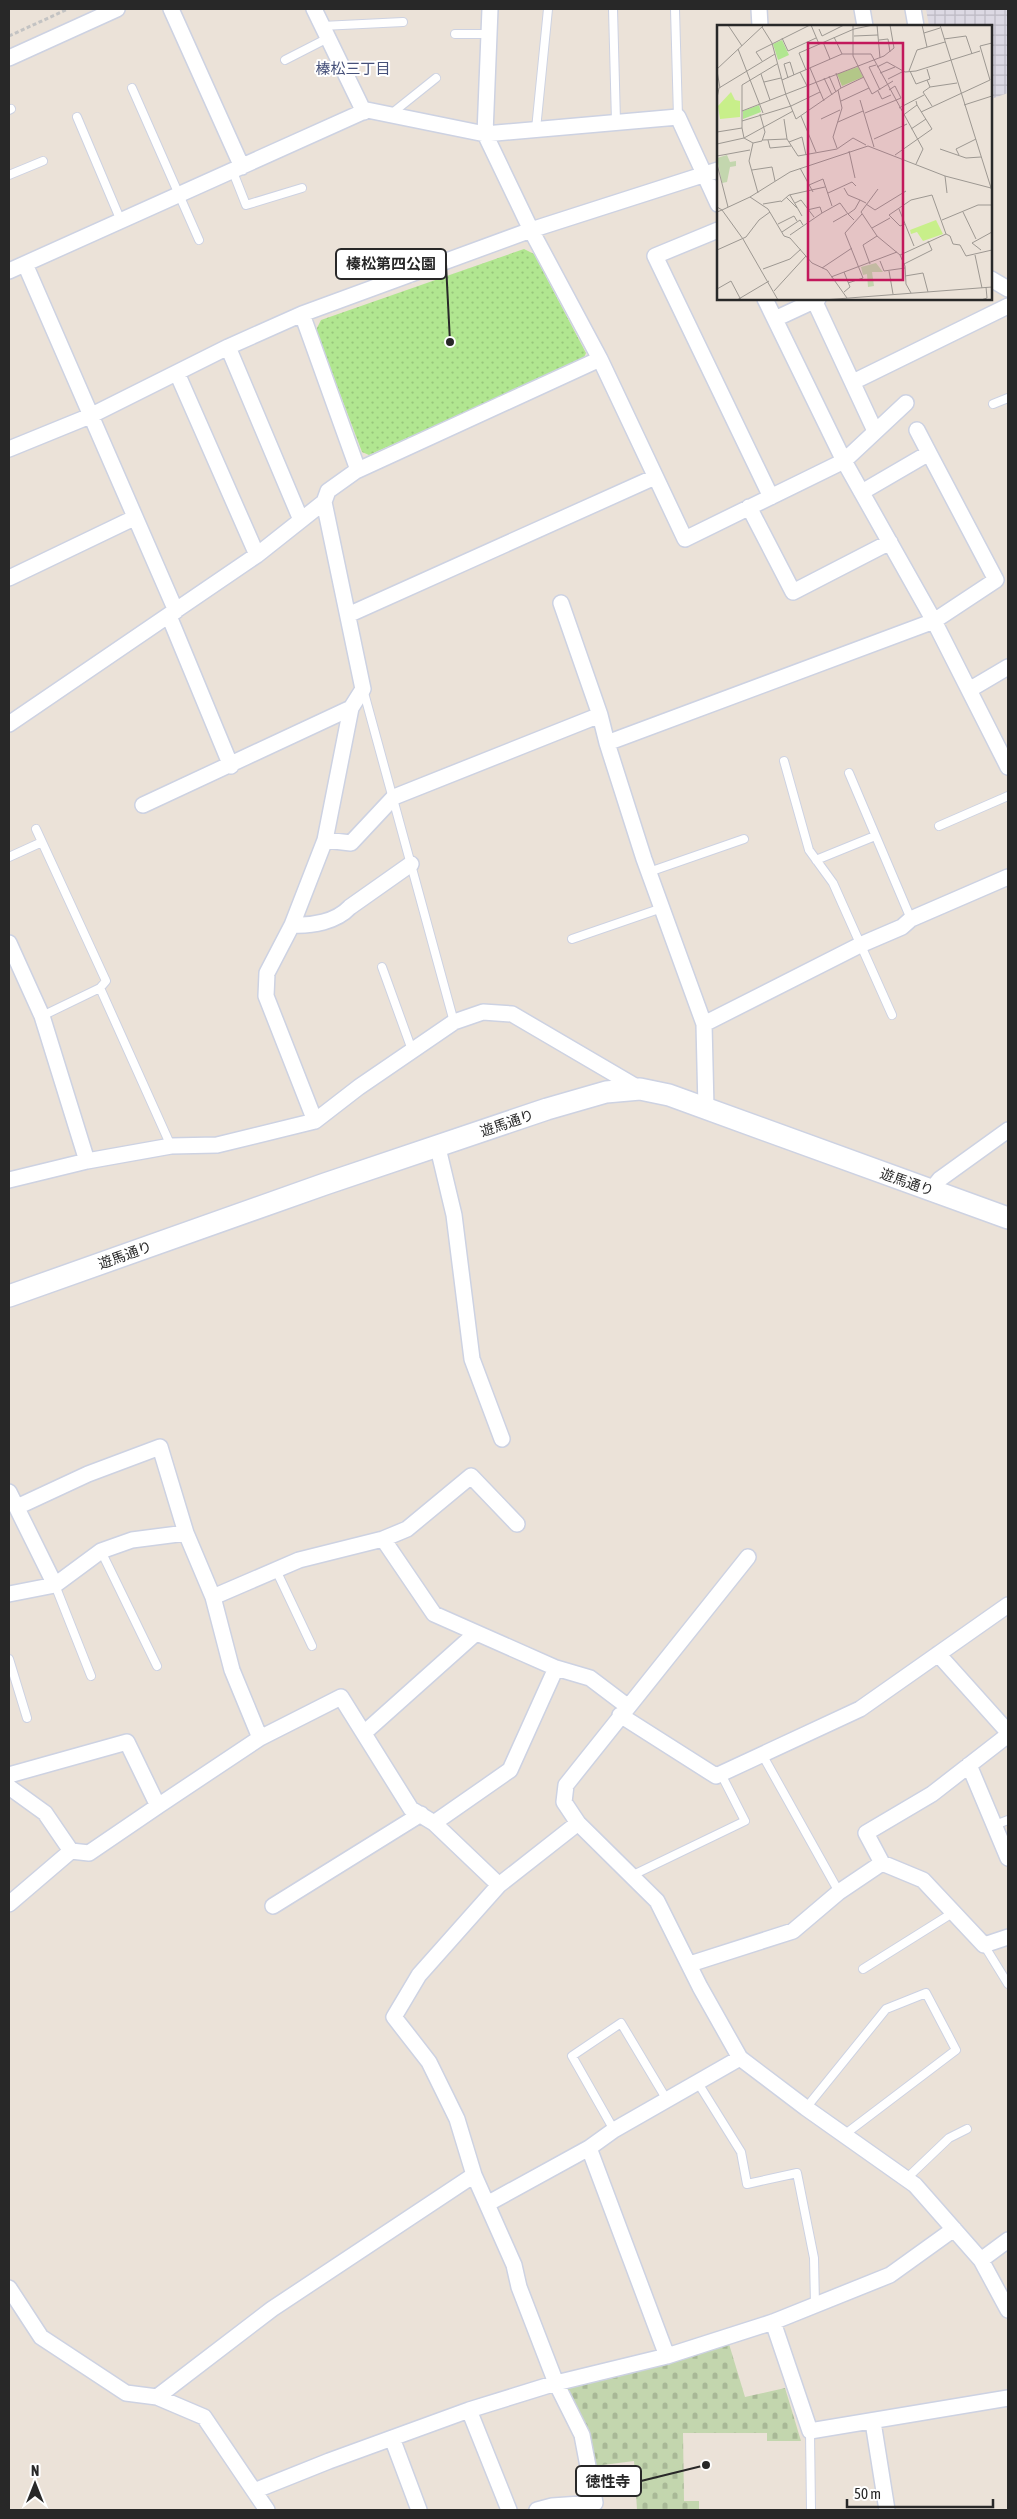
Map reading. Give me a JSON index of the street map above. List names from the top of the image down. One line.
{"streets":{"street":["遊馬通り"]},"districts":["榛松三丁目"],"places":["榛松第四公園","徳性寺"],"scale_bar":"50 m","north":"top"}
